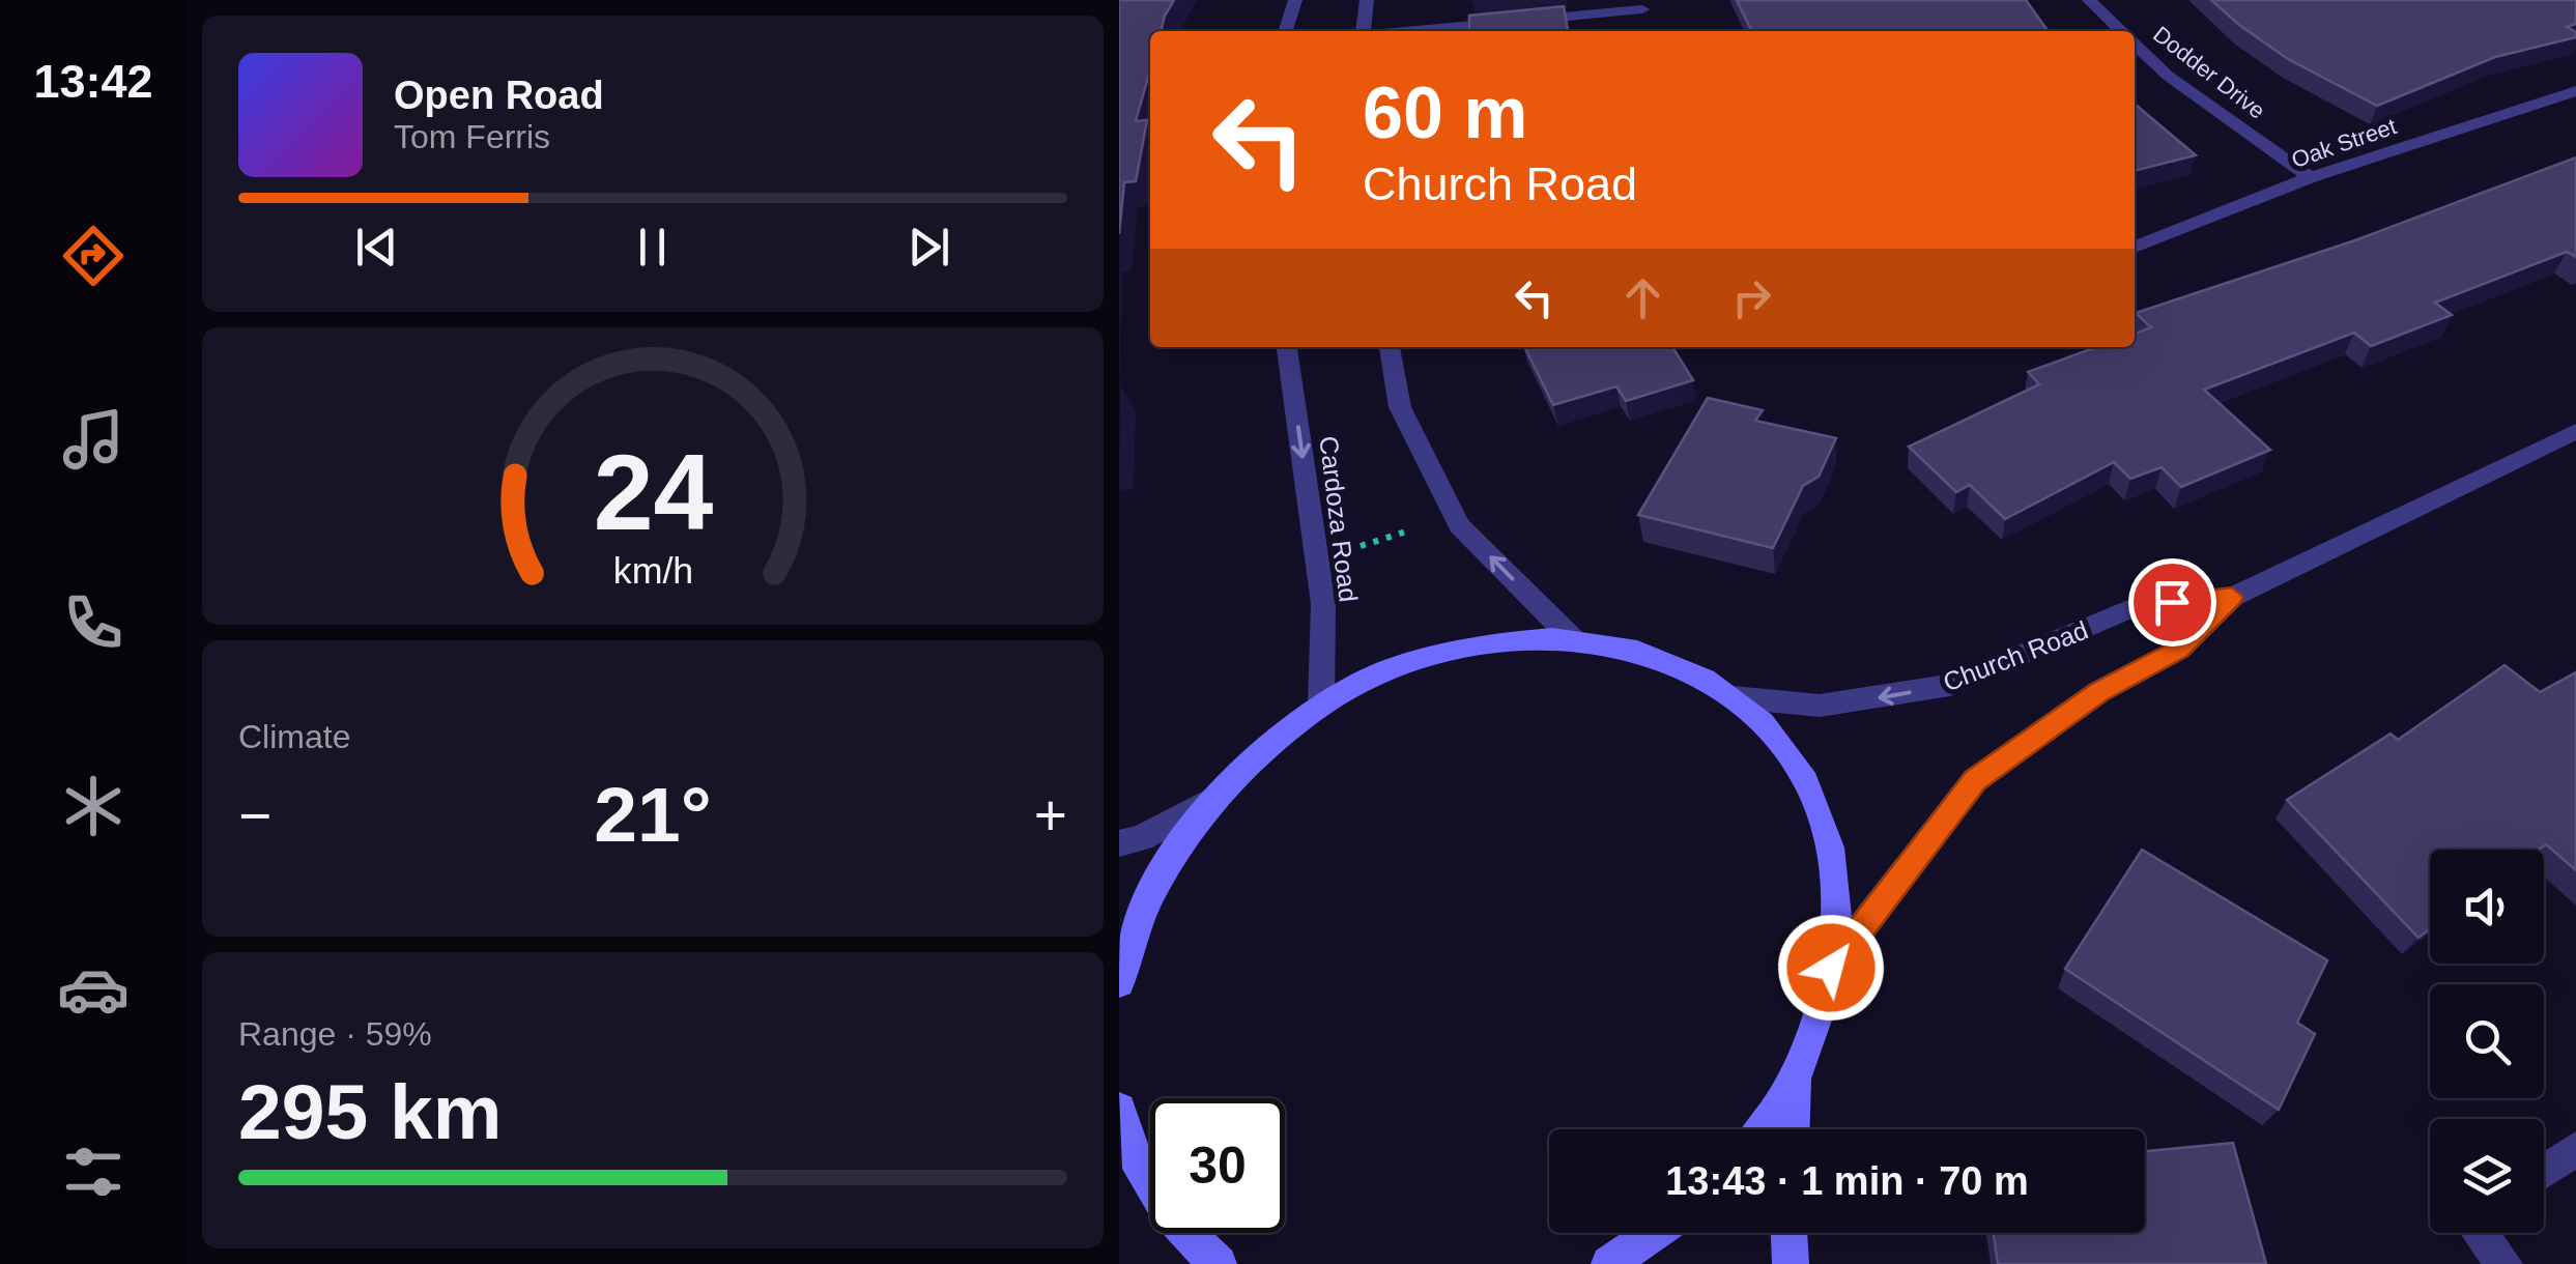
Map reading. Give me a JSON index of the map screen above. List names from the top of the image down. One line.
{"streets":{"street":["Dodder Drive","Oak Street","Cardoza Road","Church Road"]},"crossings":[["Dodder Drive","Oak Street"]],"one_way":["Cardoza Road"],"page":{"tabs":"13:42","turn":["60 m","Church Road"],"song":["Open Road","Tom Ferris"],"tile":["Climate",["Range · 59%","295 km"]],"heat":["−","21°","+"],"limit":"30","trip":"13:43 · 1 min · 70 m","gauge":["24","km/h"]}}
